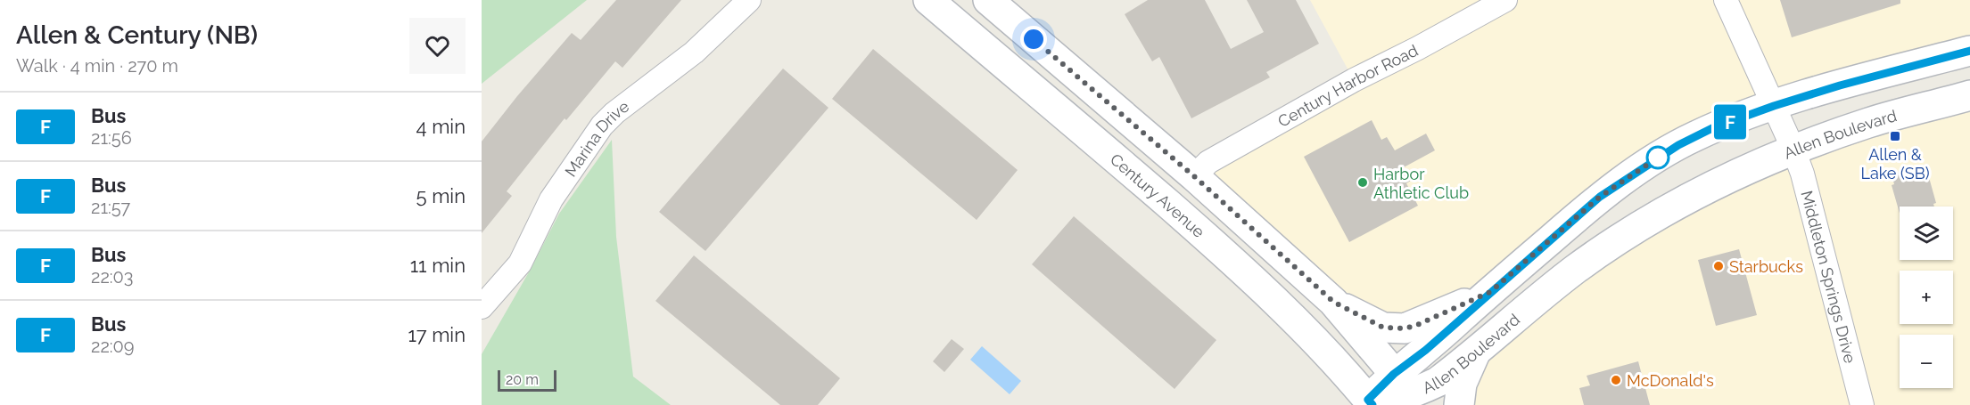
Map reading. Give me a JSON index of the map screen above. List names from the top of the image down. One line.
{"streets":{"main road":["Allen Boulevard","Century Avenue"],"street":["Century Harbor Road","Marina Drive","Middleton Springs Drive"]},"crossings":[["Allen Boulevard","Century Avenue"],["Allen Boulevard","Middleton Springs Drive"]],"places":{"transit":["Allen & Lake (SB)"],"other":["Harbor Athletic Club","Starbucks","McDonald's"]},"lines":["bus line F"],"scale_bar":"20 m","page":{"heading":["Allen & Century (NB)","Walk · 4 min · 270 m"],"on_map":"F","list":[{"mark":"F","name":"Bus","note":"21:56","value":"4 min"},{"mark":"F","name":"Bus","note":"21:57","value":"5 min"},{"mark":"F","name":"Bus","note":"22:03","value":"11 min"},{"mark":"F","name":"Bus","note":"22:09","value":"17 min"}],"map_buttons":["+","−"],"scale":"20 m"}}
